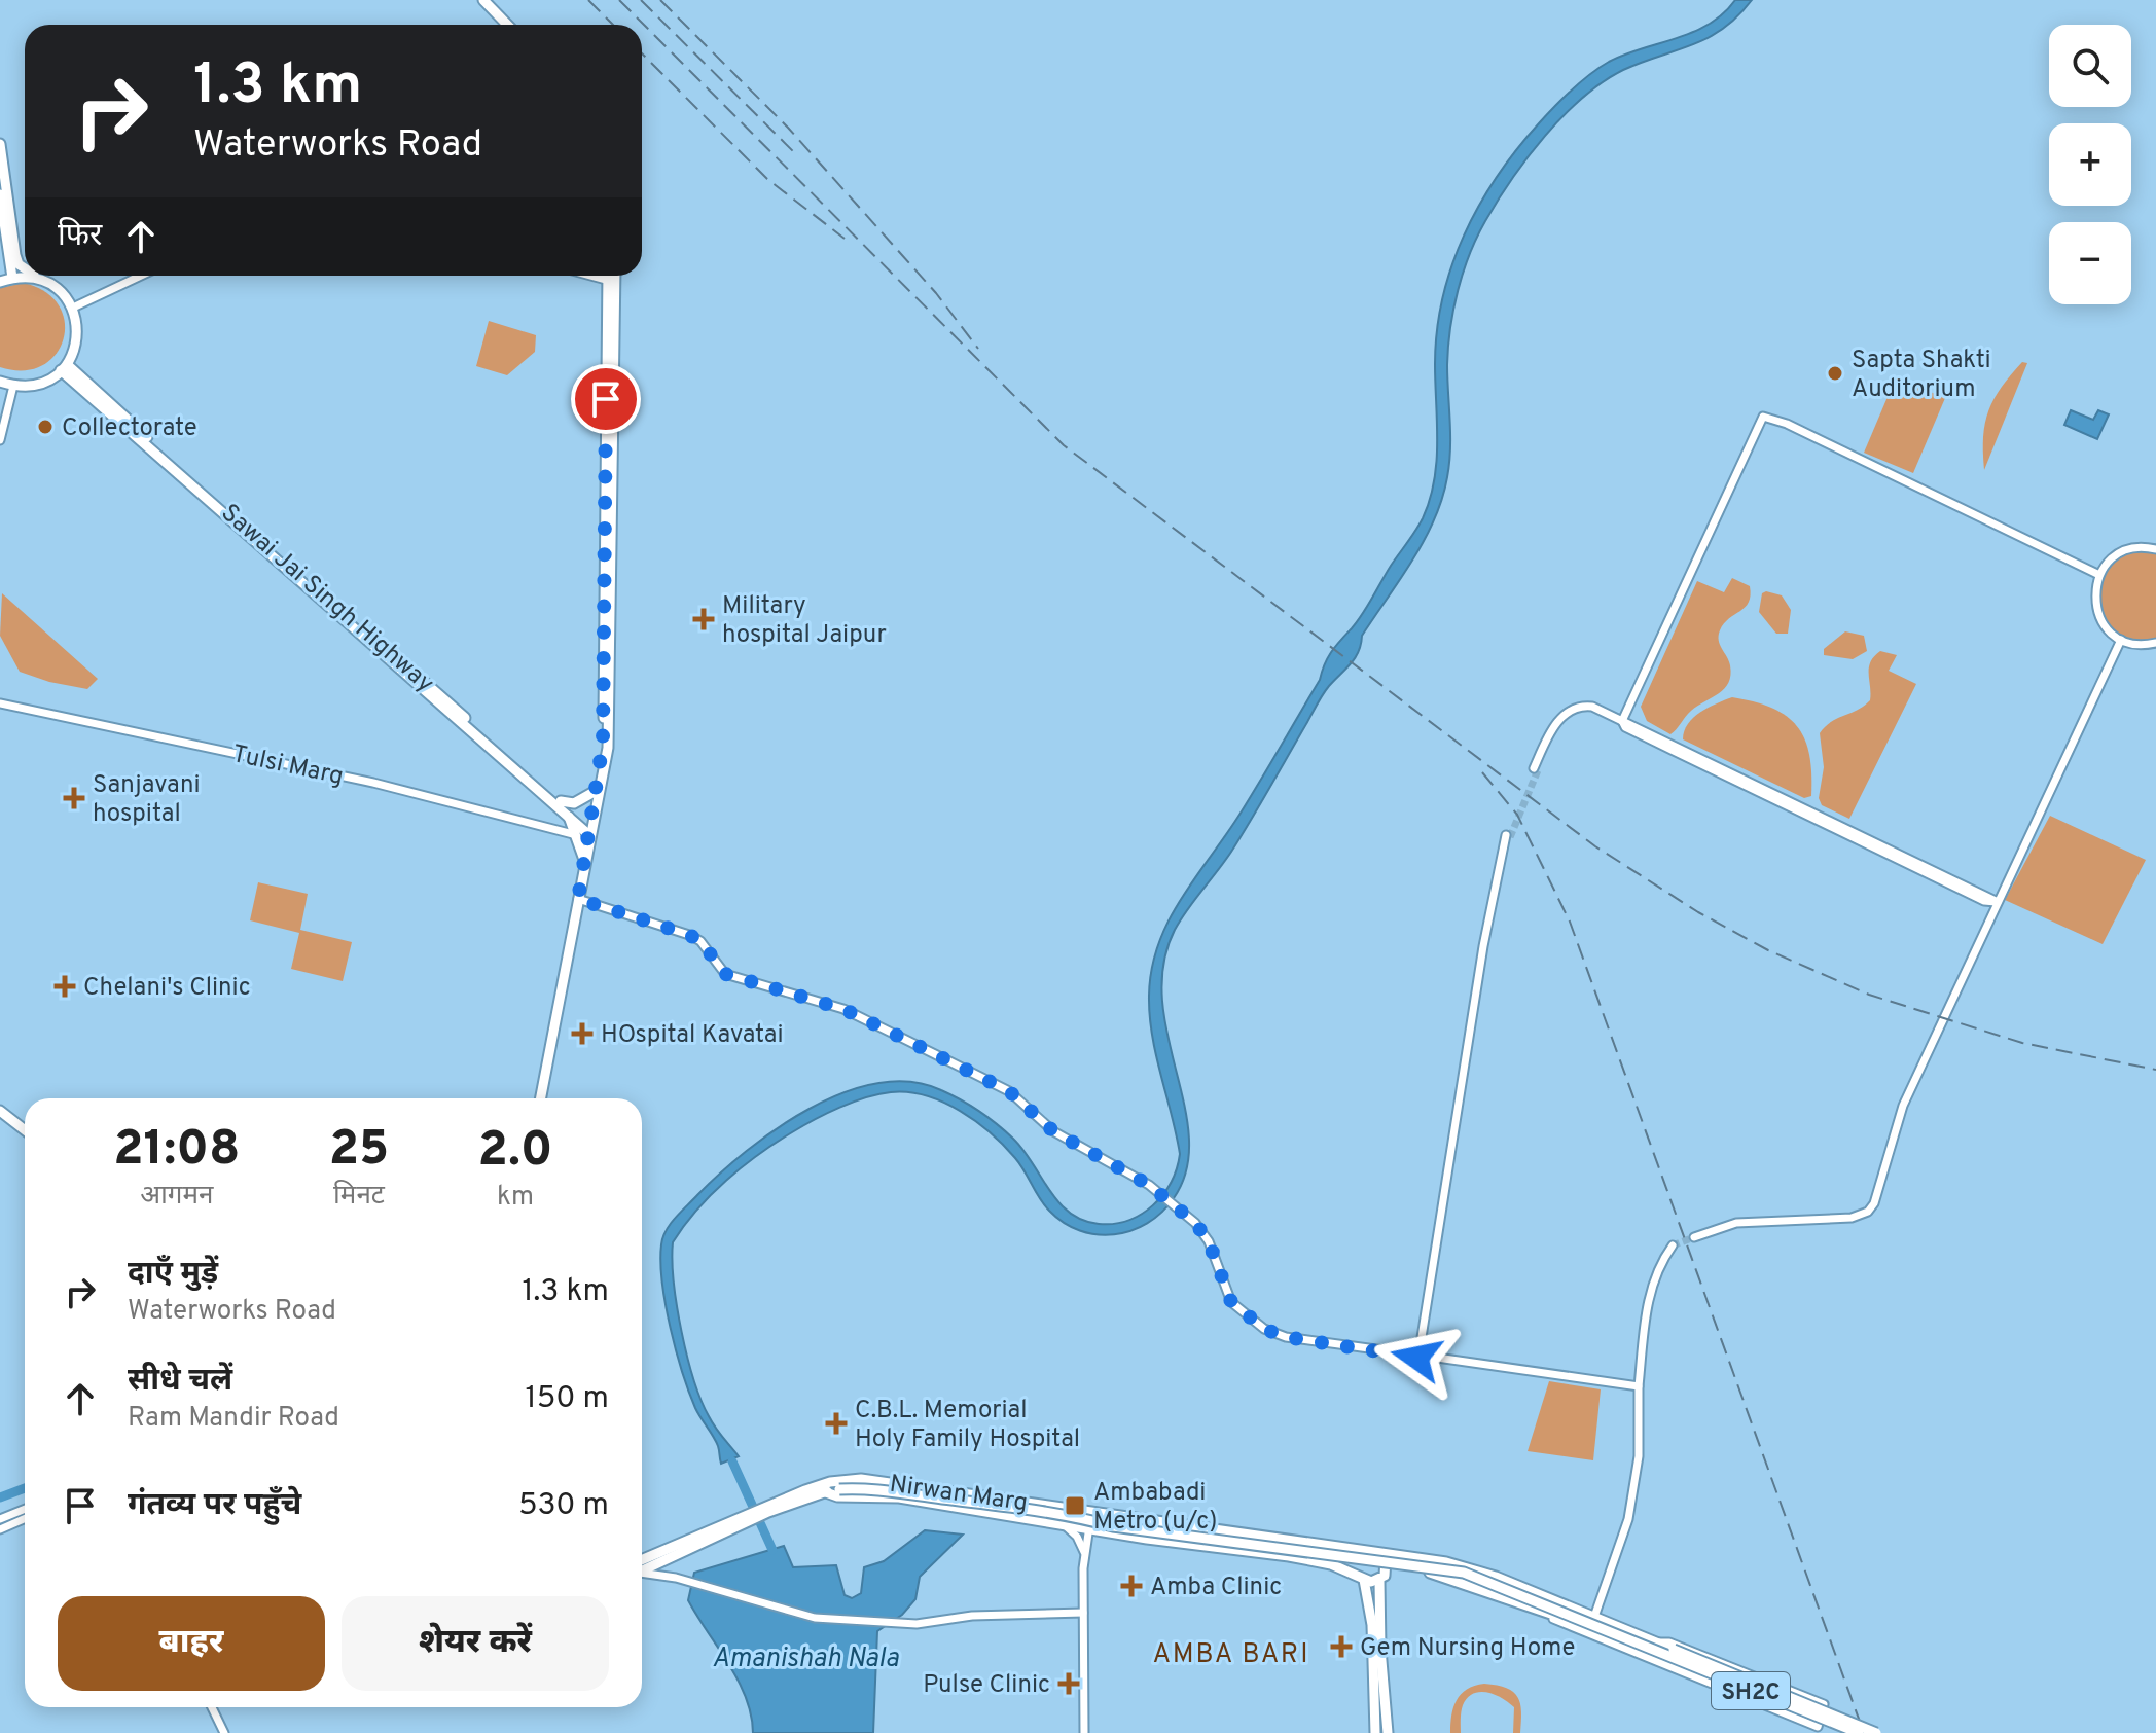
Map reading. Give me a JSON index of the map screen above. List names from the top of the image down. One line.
{"streets":{"main road":["Sawai Jai Singh Highway","Nirwan Marg","SH2C"],"street":["Tulsi Marg"]},"districts":["AMBA BARI"],"water":["Amanishah Nala"],"places":{"other":["Sapta Shakti Auditorium","Collectorate"],"health":["Military hospital Jaipur","Sanjavani hospital","Chelani's Clinic","HOspital Kavatai","C.B.L. Memorial Holy Family Hospital","Amba Clinic","Gem Nursing Home","Pulse Clinic"],"transit":["Ambabadi Metro (u/c)"]},"page":{"map_buttons":["+","−"],"turn":["1.3 km","Waterworks Road"],"then":"फिर","eta":["21:08","आगमन","25","मिनट","2.0","km"],"list":[{"name":"दाएँ मुड़ें","note":"Waterworks Road","value":"1.3 km"},{"name":"सीधे चलें","note":"Ram Mandir Road","value":"150 m"},{"name":"गंतव्य पर पहुँचे","value":"530 m"}],"buttons":["बाहर","शेयर करें"]}}
